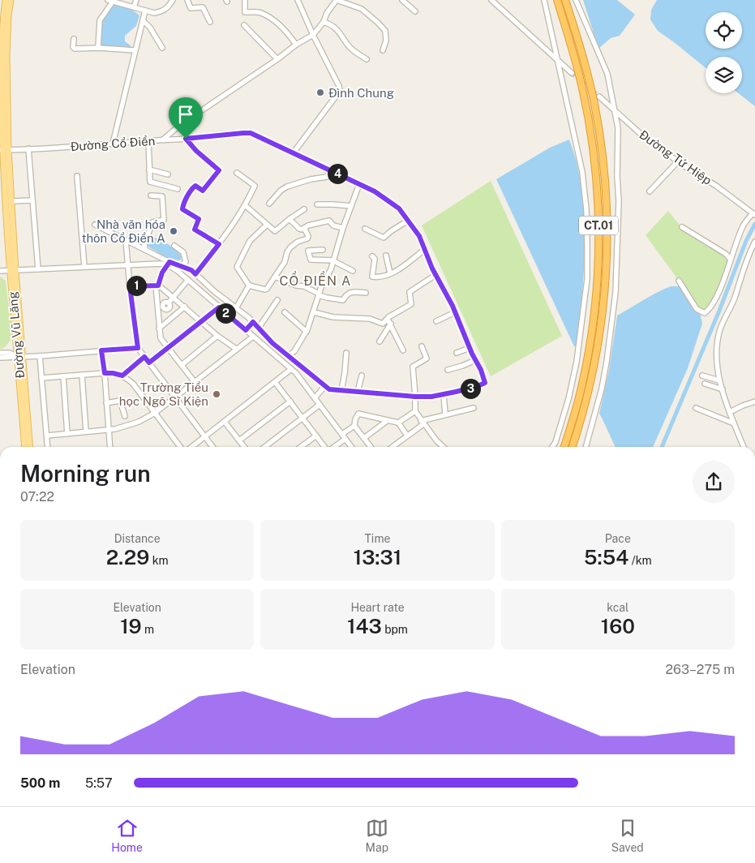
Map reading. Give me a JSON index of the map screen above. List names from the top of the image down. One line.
{"streets":{"highway":["CT.01"],"main road":["Đường Vũ Lăng"],"street":["Đường Cổ Điển","Đường Tứ Hiệp"]},"crossings":[["Đường Cổ Điển","Đường Vũ Lăng"]],"districts":["CỔ ĐIỂN A"],"places":["Đình Chung","Nhà văn hóa thôn Cổ Điển A","Trường Tiểu học Ngô Sĩ Kiện"],"page":{"pins":["4","1","2","3"],"heading":["Morning run","07:22"],"stats":[["Distance","2.29 km"],["Time","13:31"],["Pace","5:54 /km"],["Elevation","19 m"],["Heart rate","143 bpm"],["kcal","160"]],"chart":["Elevation","263–275 m"],"list":[{"name":"500 m","note":"5:57"}],"tabs":["Home","Map","Saved"]}}
